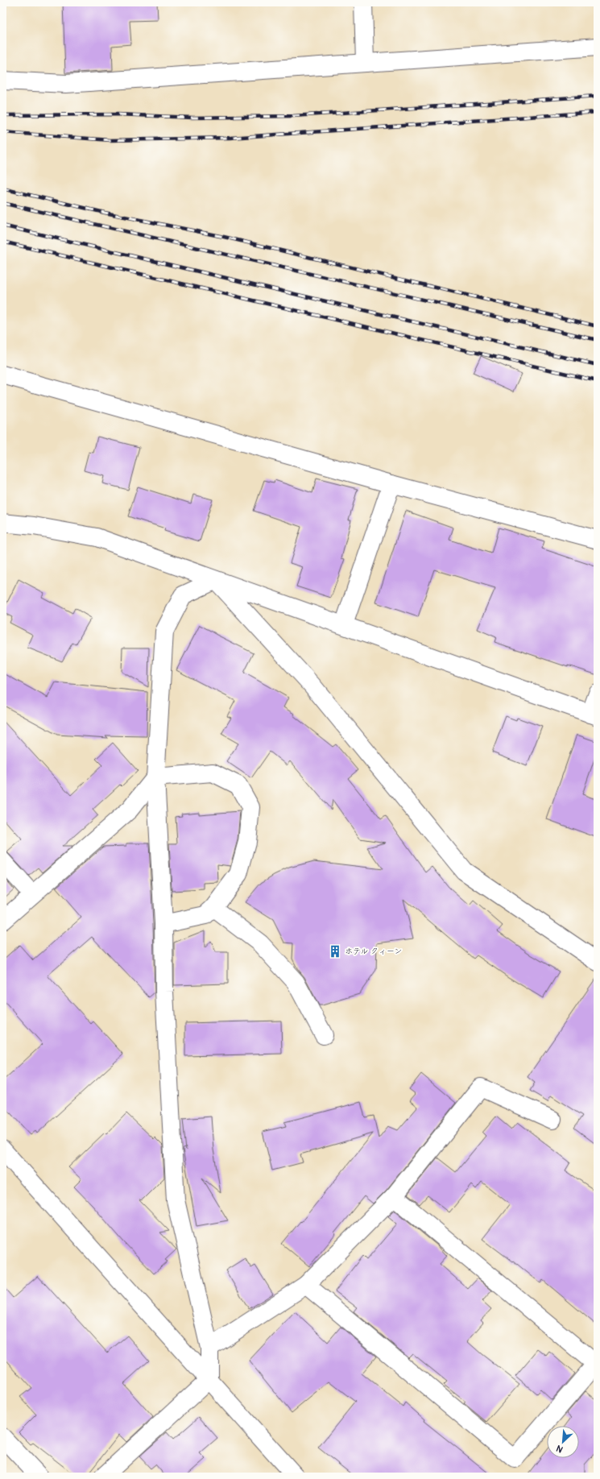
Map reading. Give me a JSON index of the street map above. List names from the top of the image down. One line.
{"places":{"building":["ホテル クィーン"]},"north":"bottom left"}
